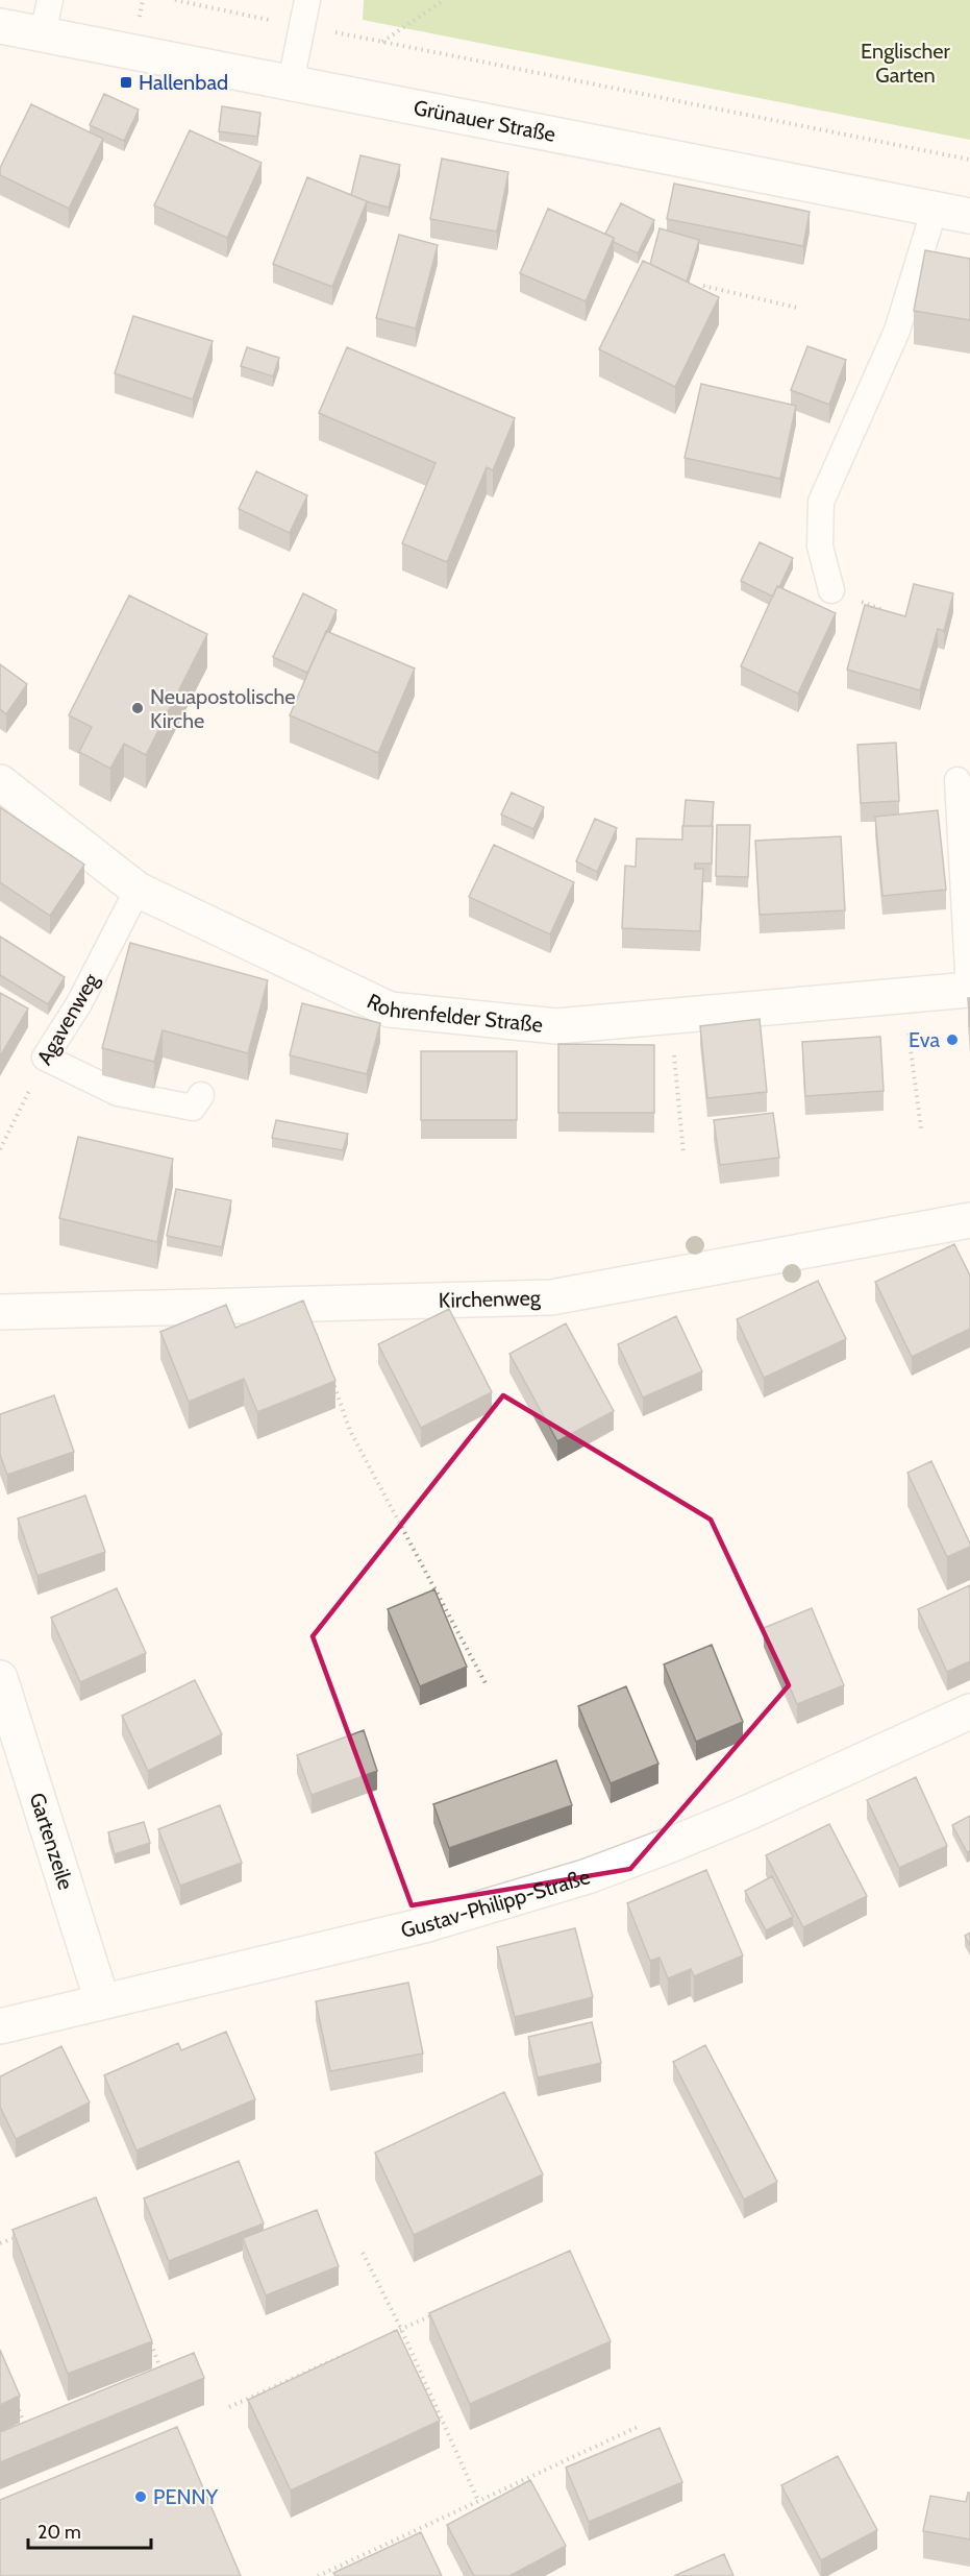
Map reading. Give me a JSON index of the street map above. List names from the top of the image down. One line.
{"streets":{"street":["Grünauer Straße","Rohrenfelder Straße","Kirchenweg","Gartenzeile","Gustav-Philipp-Straße"],"lane":["Agavenweg"]},"crossings":[["Rohrenfelder Straße","Agavenweg"],["Gartenzeile","Gustav-Philipp-Straße"]],"parks":["Englischer Garten"],"places":{"transit":["Hallenbad"],"other":["Neuapostolische Kirche","Eva","PENNY"]},"scale_bar":"20 m"}
